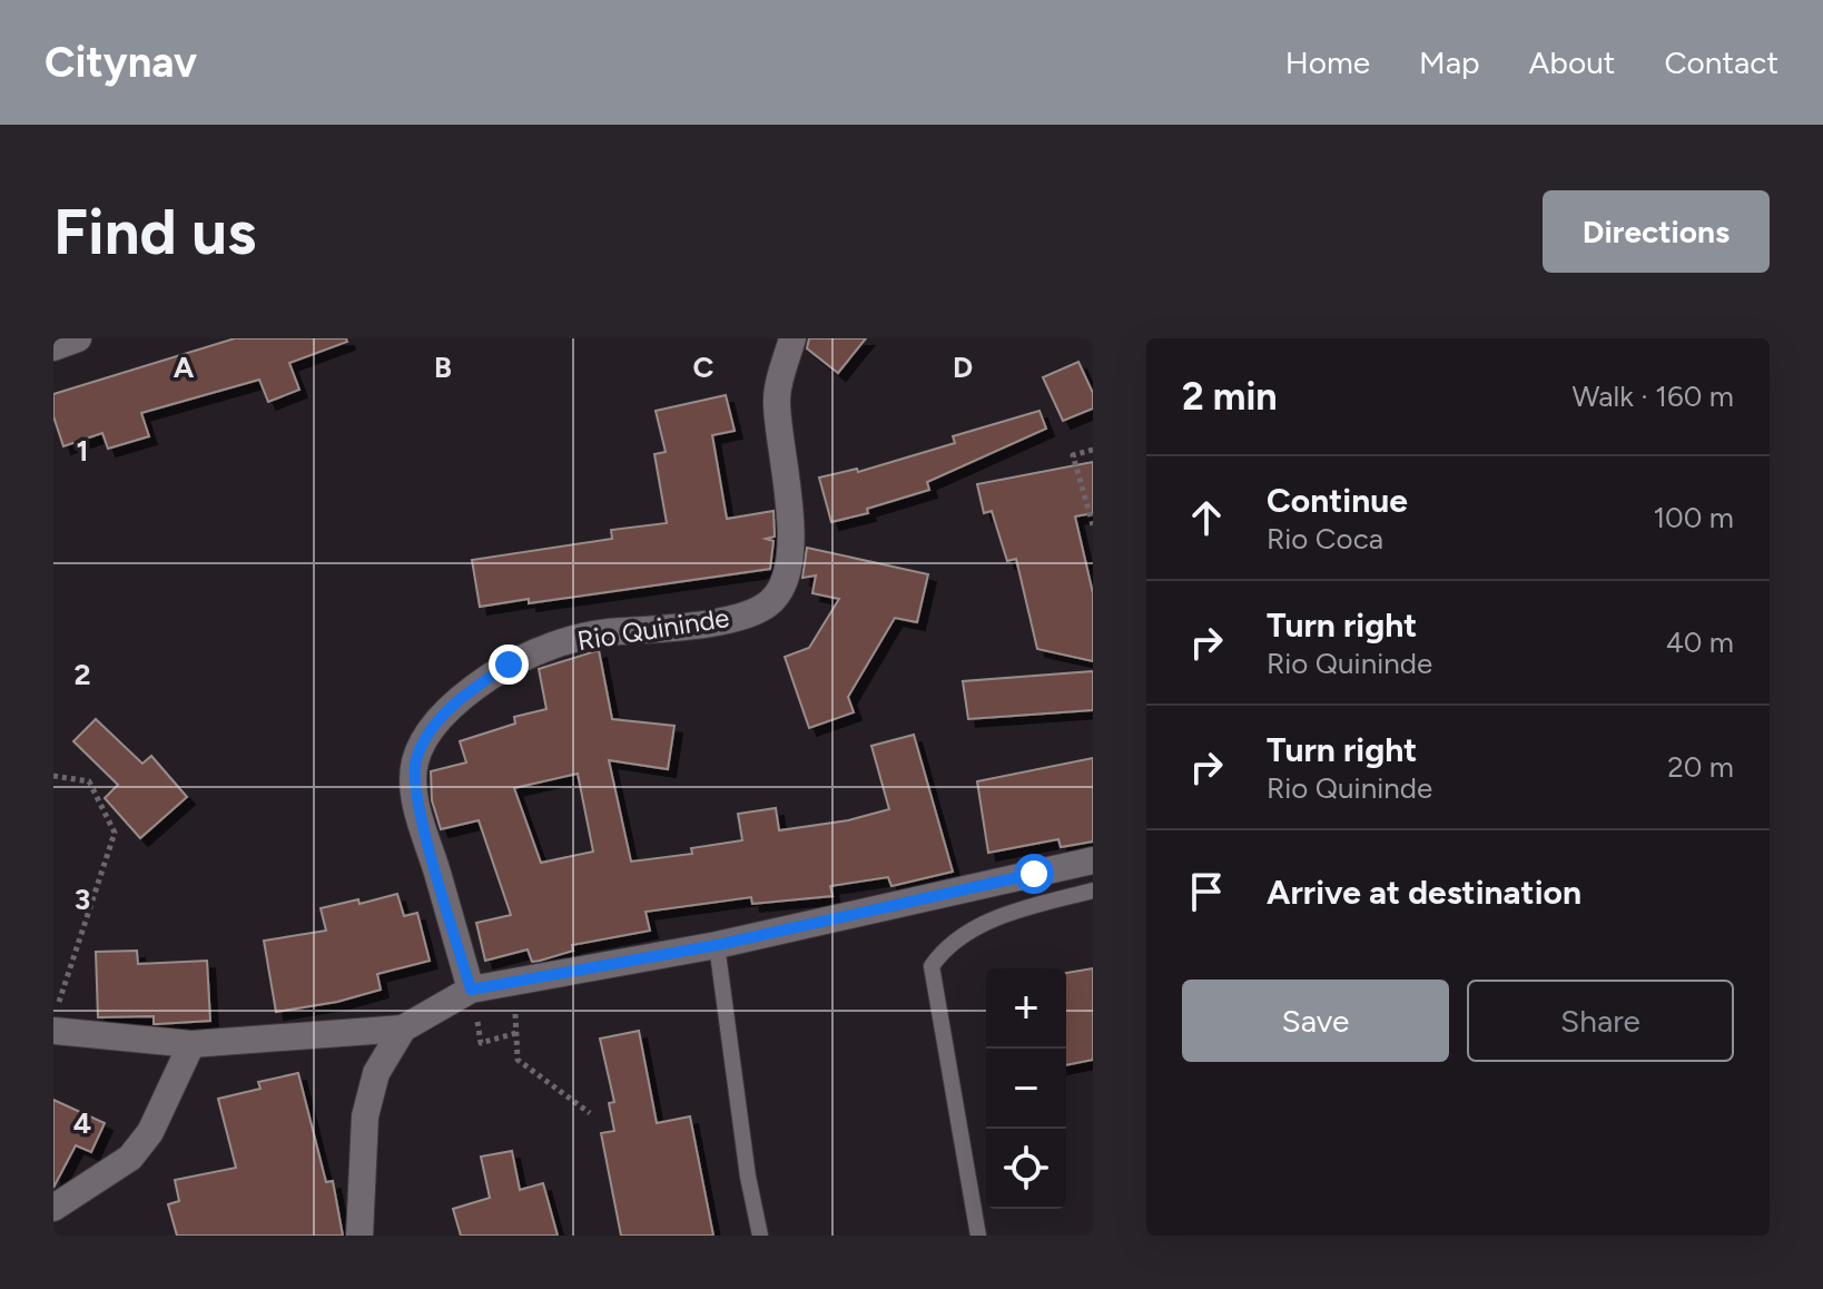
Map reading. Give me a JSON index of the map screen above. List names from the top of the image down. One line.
{"streets":{"street":["Rio Quininde"]},"page":{"header":"Citynav","nav":["Home","Map","About","Contact"],"buttons":["Directions",["Save","Share"]],"title":"Find us","heading":["2 min","Walk · 160 m"],"list":[["Continue","Rio Coca","100 m"],["Turn right","Rio Quininde","40 m"],["Turn right","Rio Quininde","20 m"],"Arrive at destination"],"map_buttons":["+","−"]},"grid":{"columns":["A","B","C","D"],"rows":["1","2","3","4"]}}
